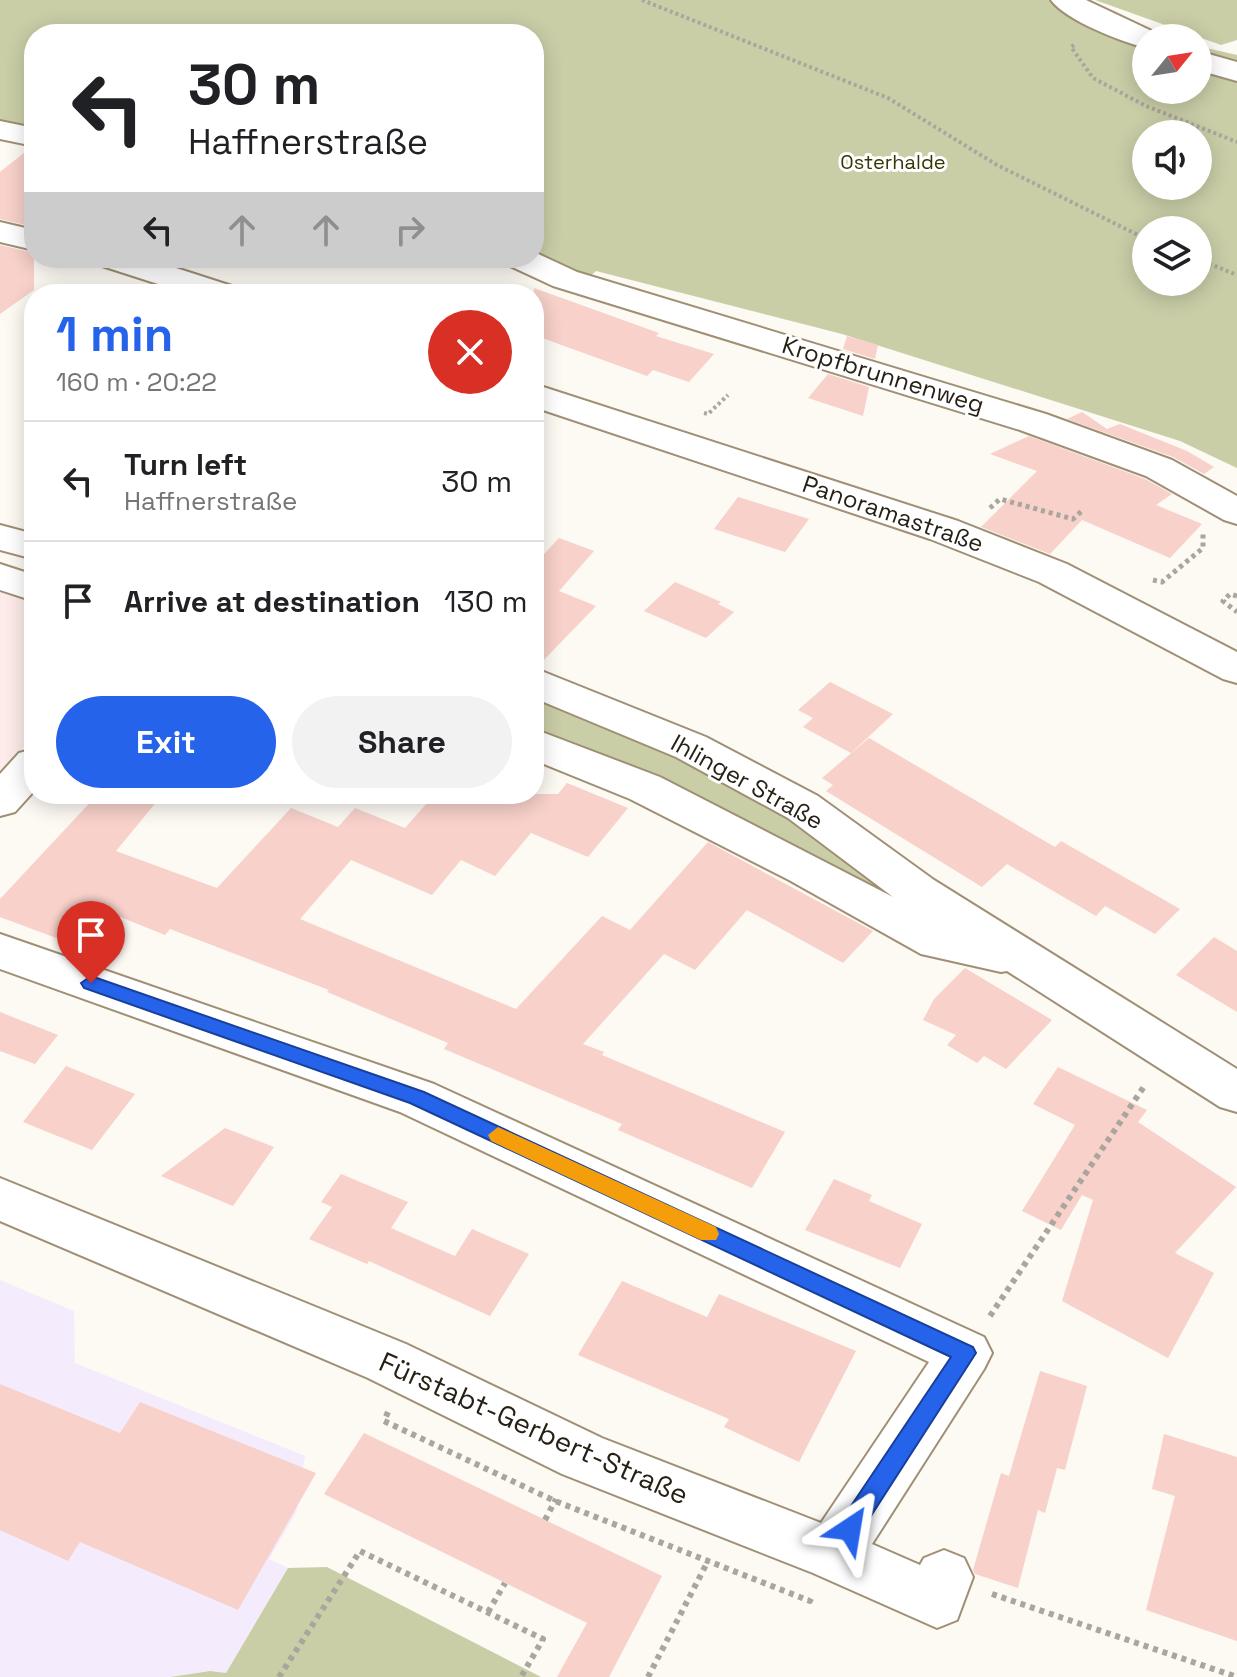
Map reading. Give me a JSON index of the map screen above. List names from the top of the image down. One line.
{"streets":{"street":["Kropfbrunnenweg","Panoramastraße","Ihlinger Straße","Fürstabt-Gerbert-Straße"]},"parks":["Osterhalde"],"north":"top right","page":{"turn":["30 m","Haffnerstraße"],"heading":["1 min","160 m · 20:22"],"list":[{"name":"Turn left","note":"Haffnerstraße","value":"30 m"},{"name":"Arrive at destination","value":"130 m"}],"buttons":["Exit","Share"]}}
